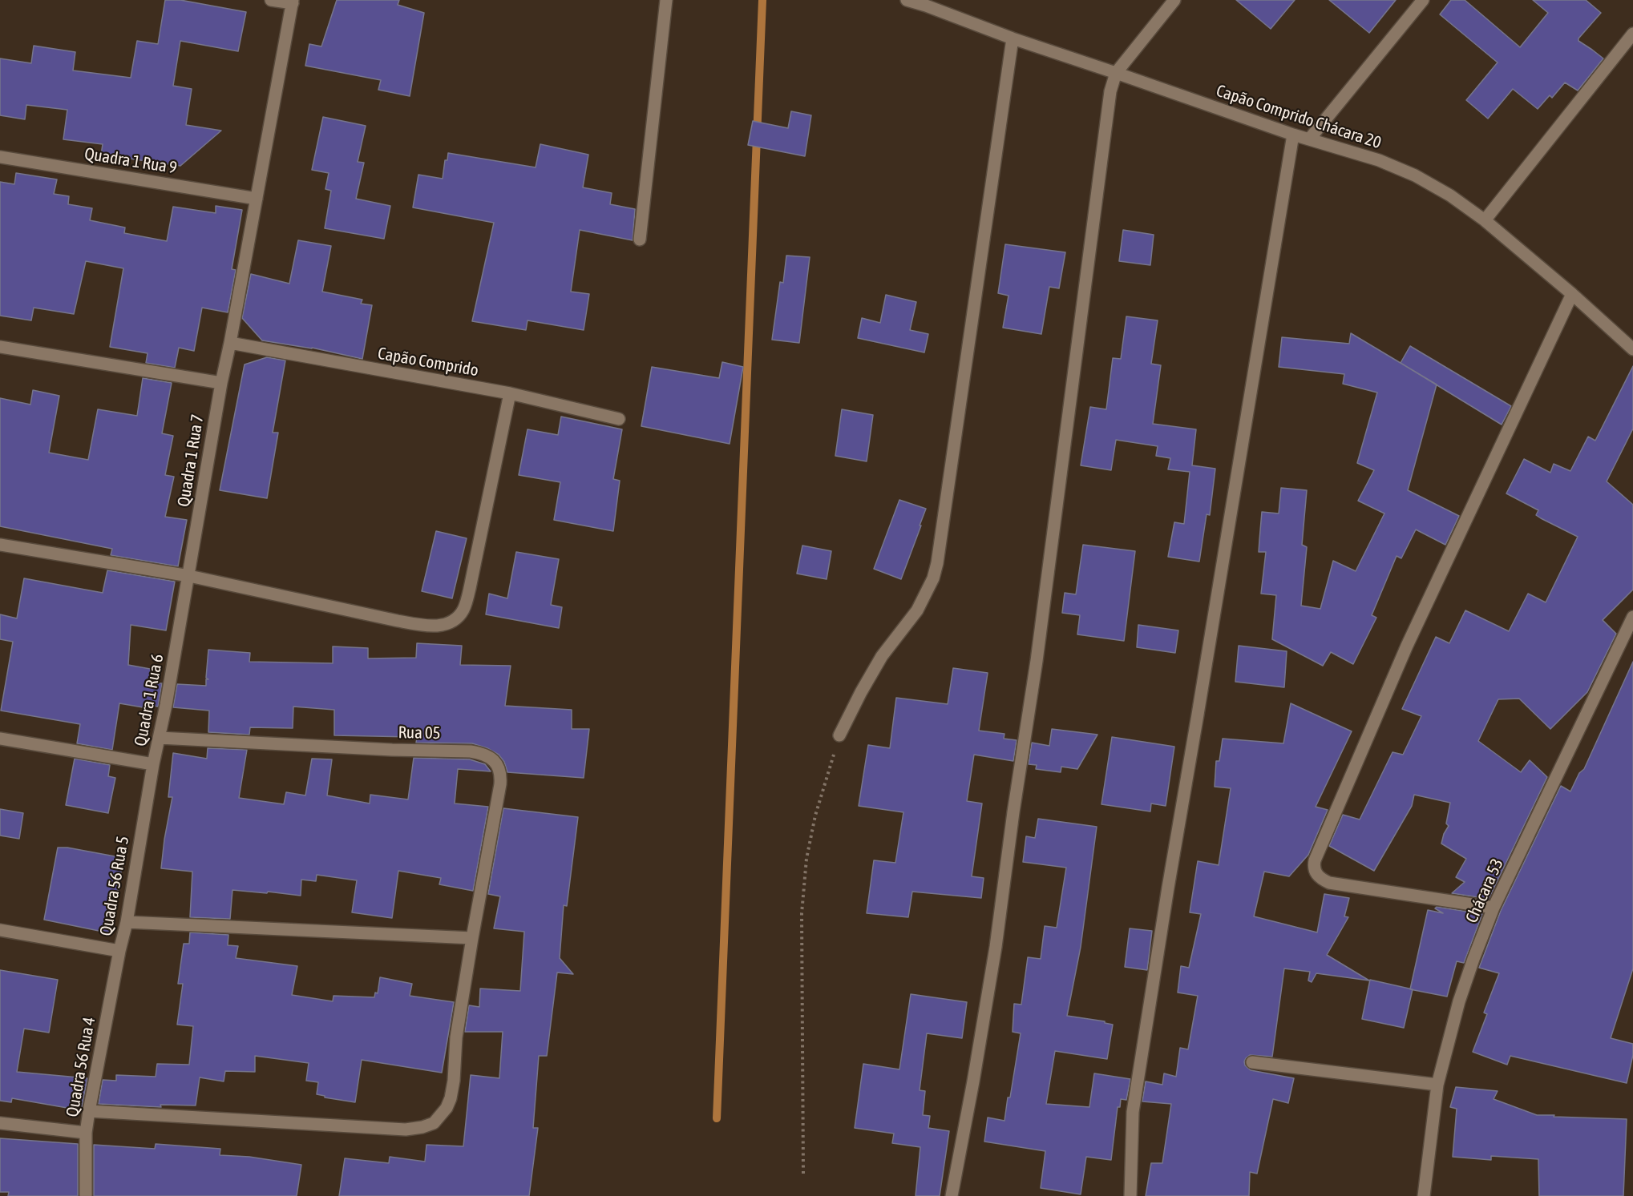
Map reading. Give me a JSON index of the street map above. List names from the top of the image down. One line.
{"streets":{"street":["Capão Comprido Chácara 20","Quadra 1 Rua 9","Capão Comprido","Quadra 1 Rua 7","Quadra 1 Rua 6","Rua 05","Quadra 56 Rua 5","Chácara 53","Quadra 56 Rua 4"]},"crossings":[["Quadra 1 Rua 7","Quadra 1 Rua 6"],["Quadra 1 Rua 6","Rua 05"],["Quadra 1 Rua 6","Quadra 56 Rua 5"],["Rua 05","Quadra 56 Rua 4"],["Quadra 56 Rua 5","Quadra 56 Rua 4"]]}
